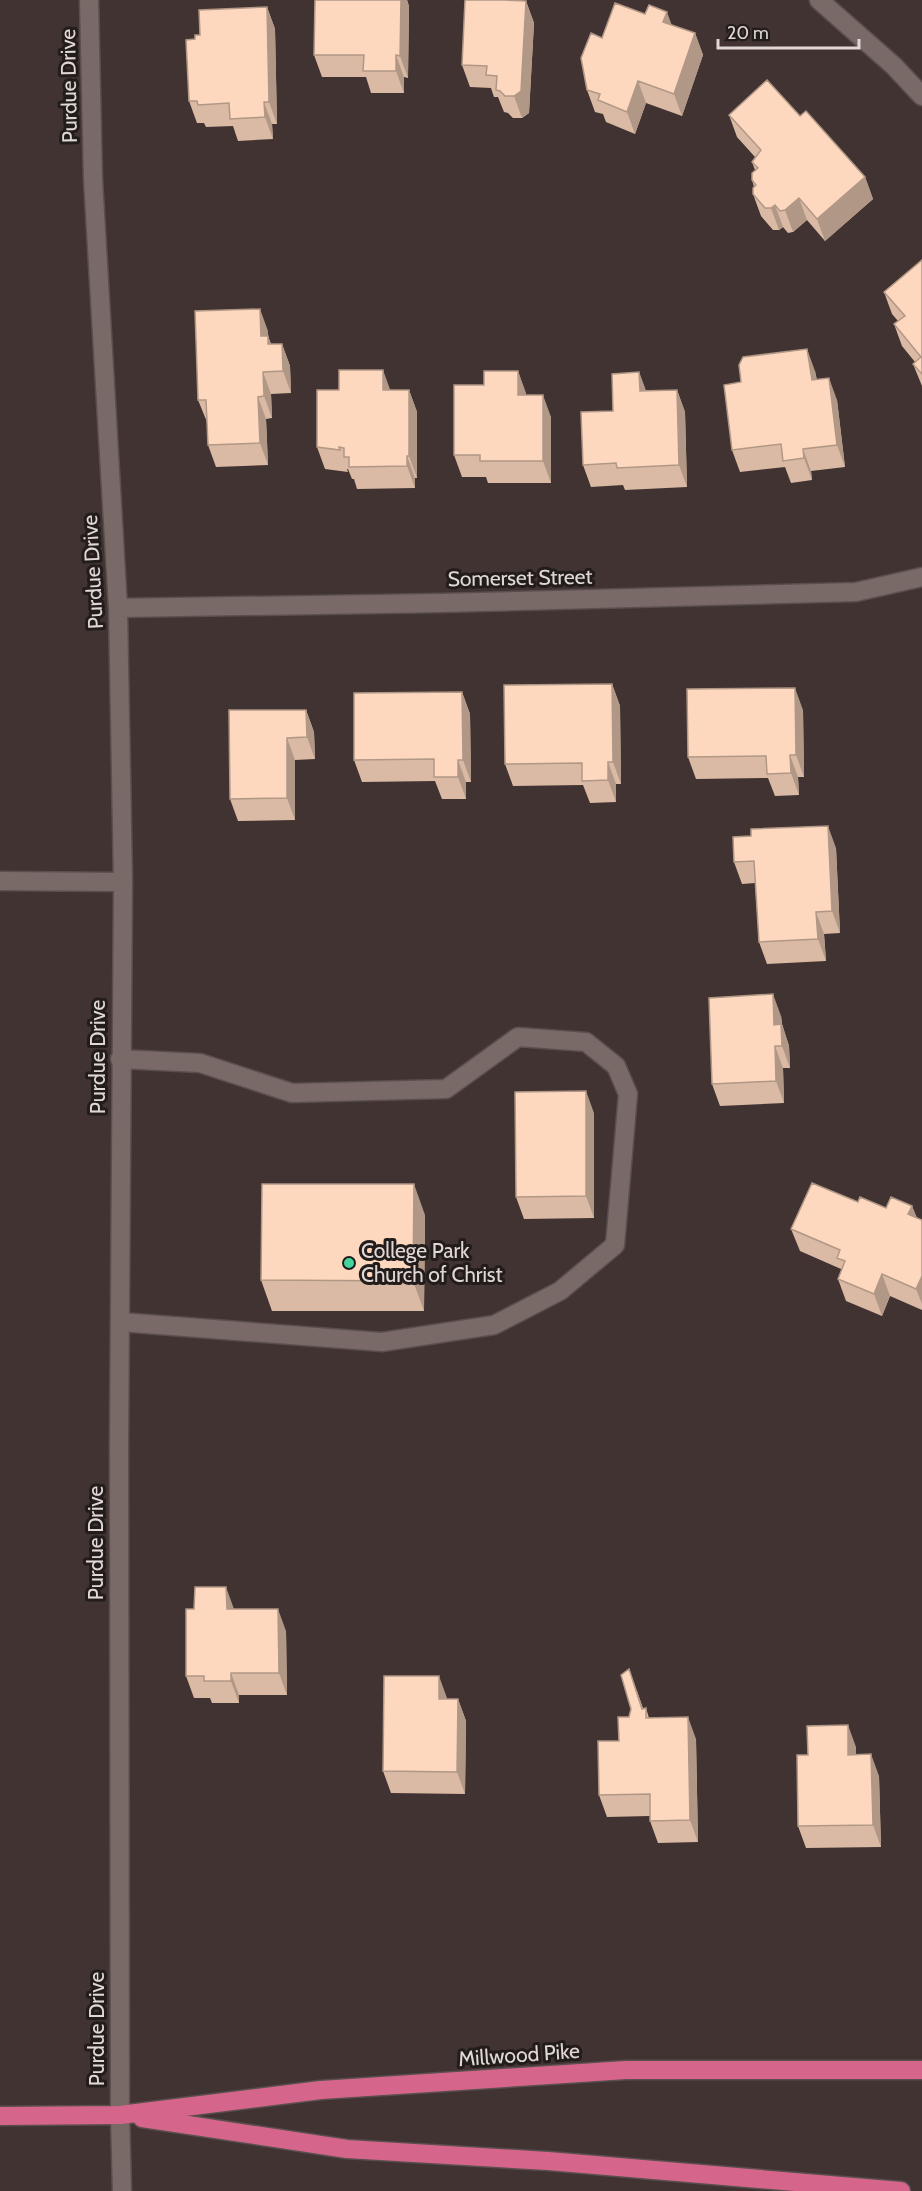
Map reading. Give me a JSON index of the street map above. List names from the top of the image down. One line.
{"streets":{"highway":["Millwood Pike"],"street":["Purdue Drive","Somerset Street"]},"crossings":[["Purdue Drive","Somerset Street"],["Purdue Drive","Millwood Pike"]],"places":["College Park Church of Christ"],"scale_bar":"20 m"}
